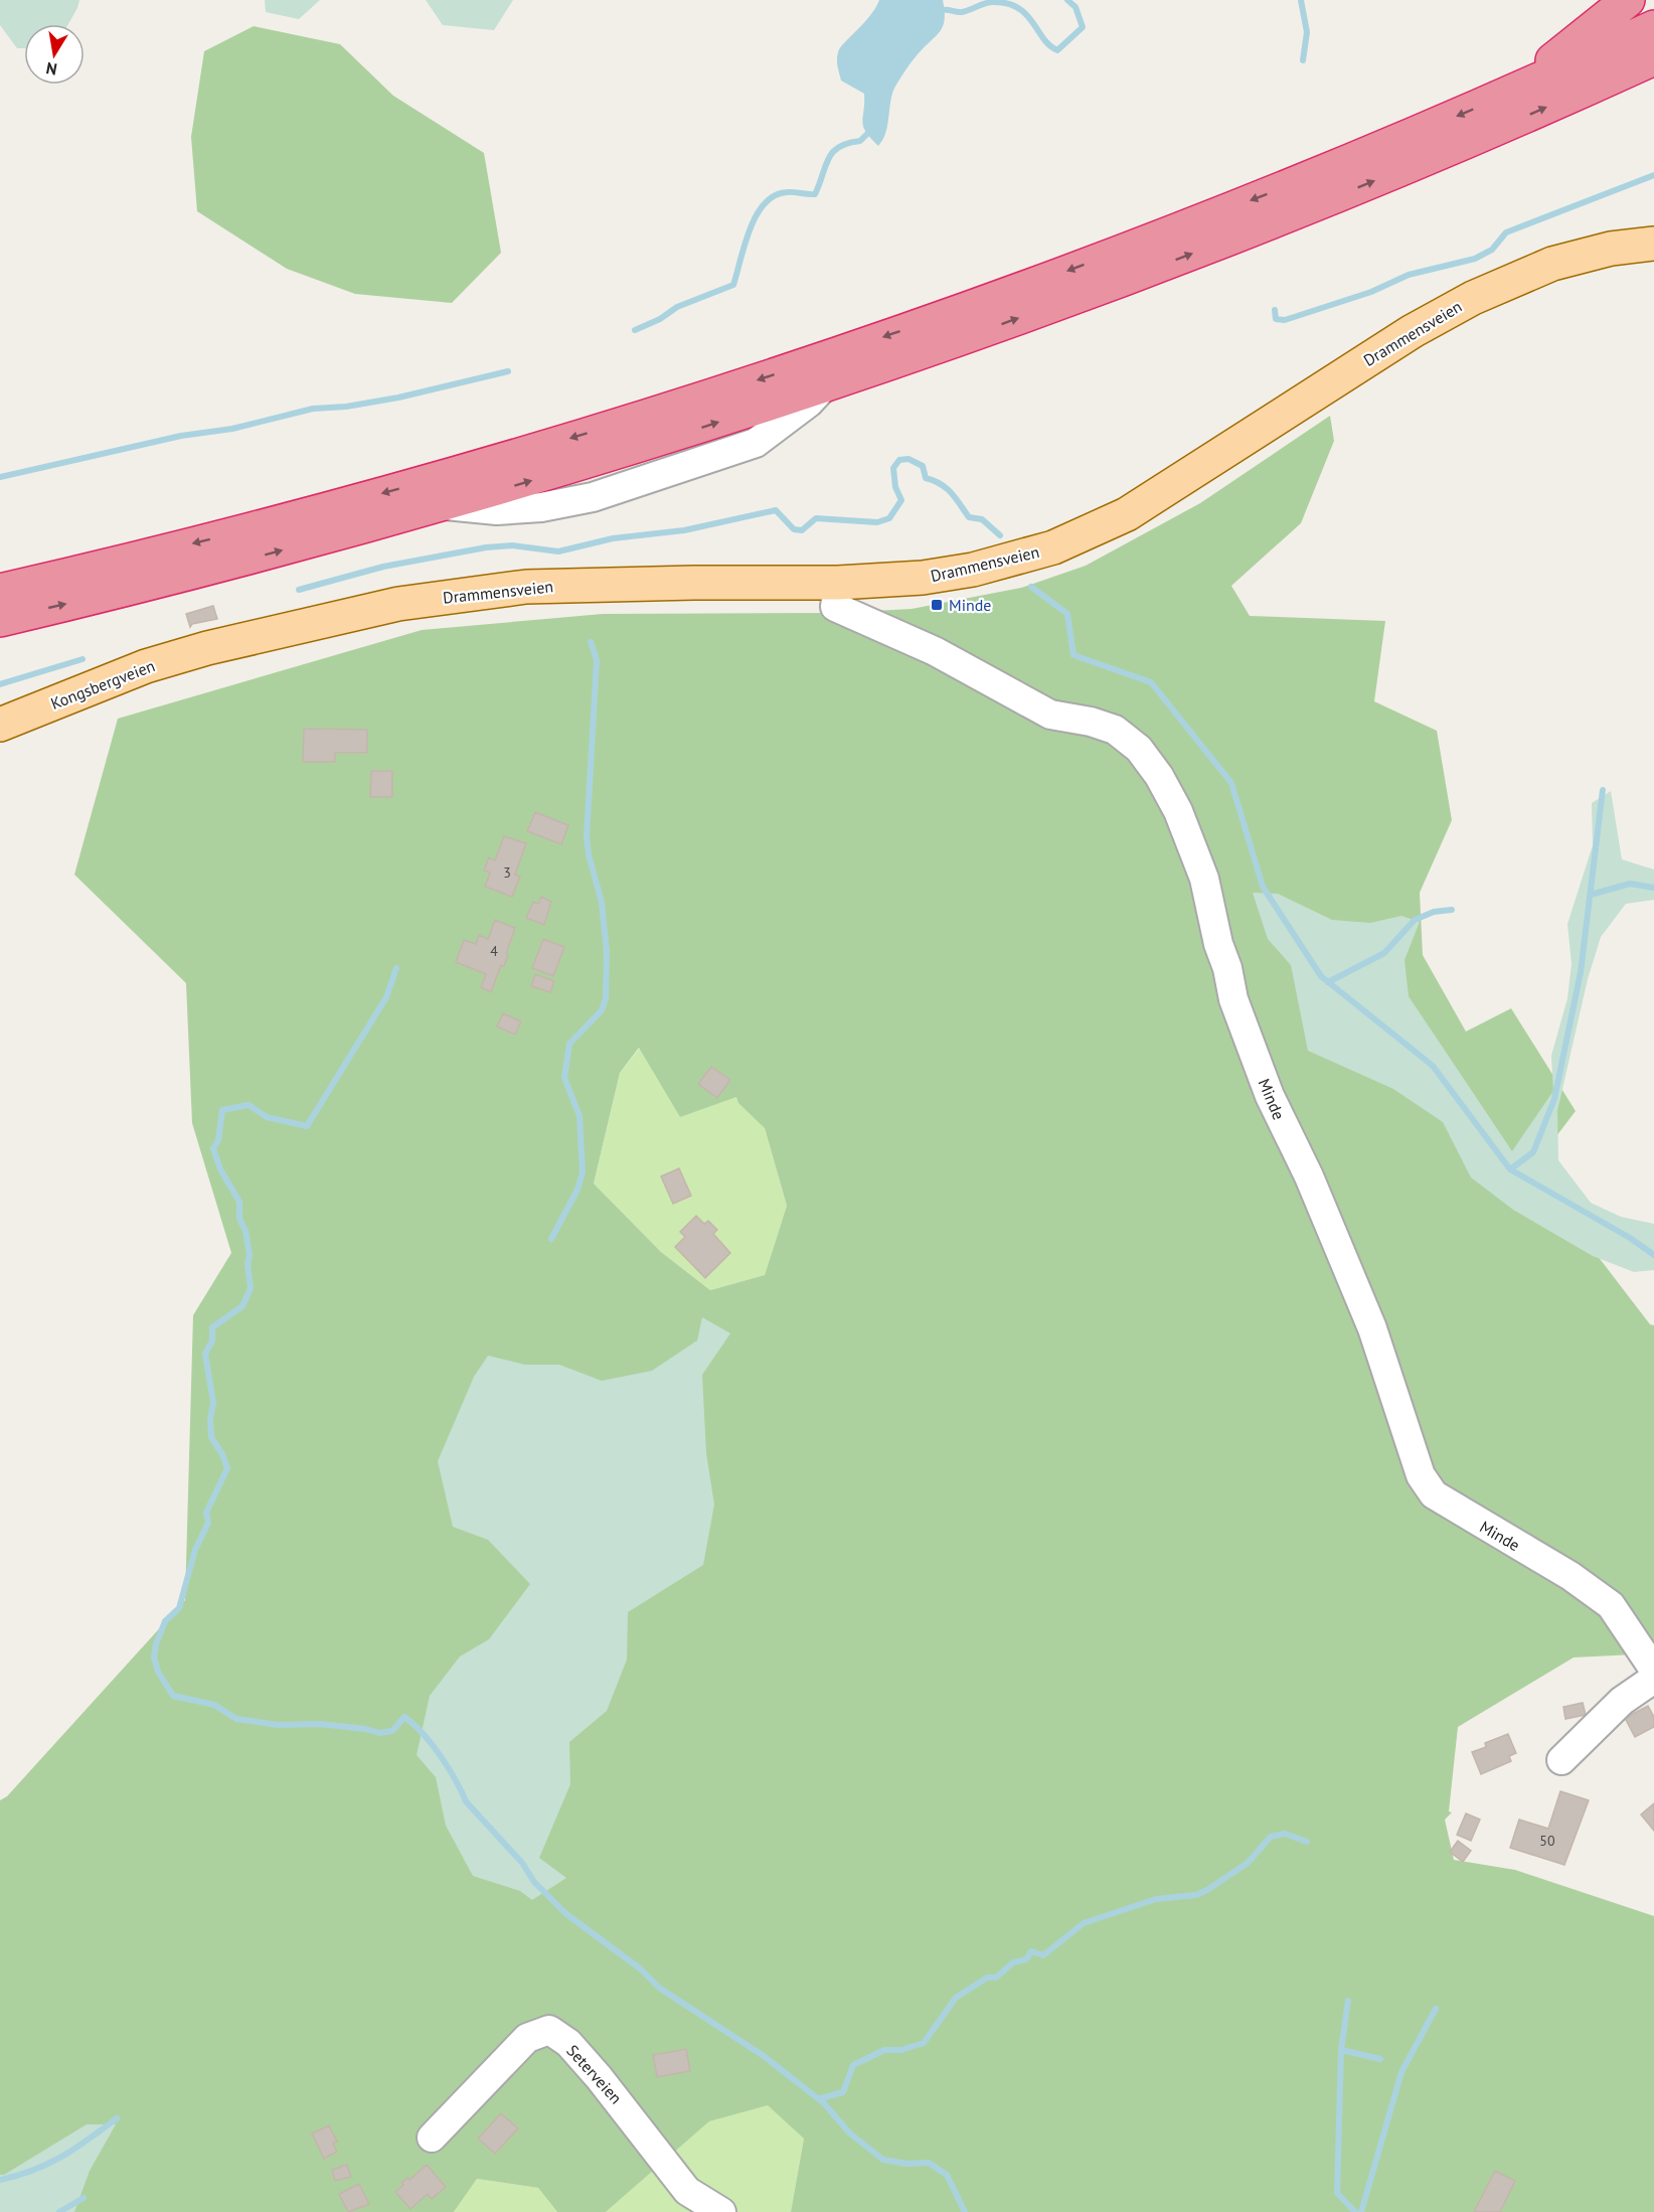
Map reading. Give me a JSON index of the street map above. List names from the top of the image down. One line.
{"streets":{"main road":["Drammensveien","Kongsbergveien"],"street":["Minde","Seterveien"]},"crossings":[["Drammensveien","Kongsbergveien"],["Drammensveien","Minde"]],"places":{"transit":["Minde"]},"house_numbers":["3","4","50"],"north":"bottom"}
